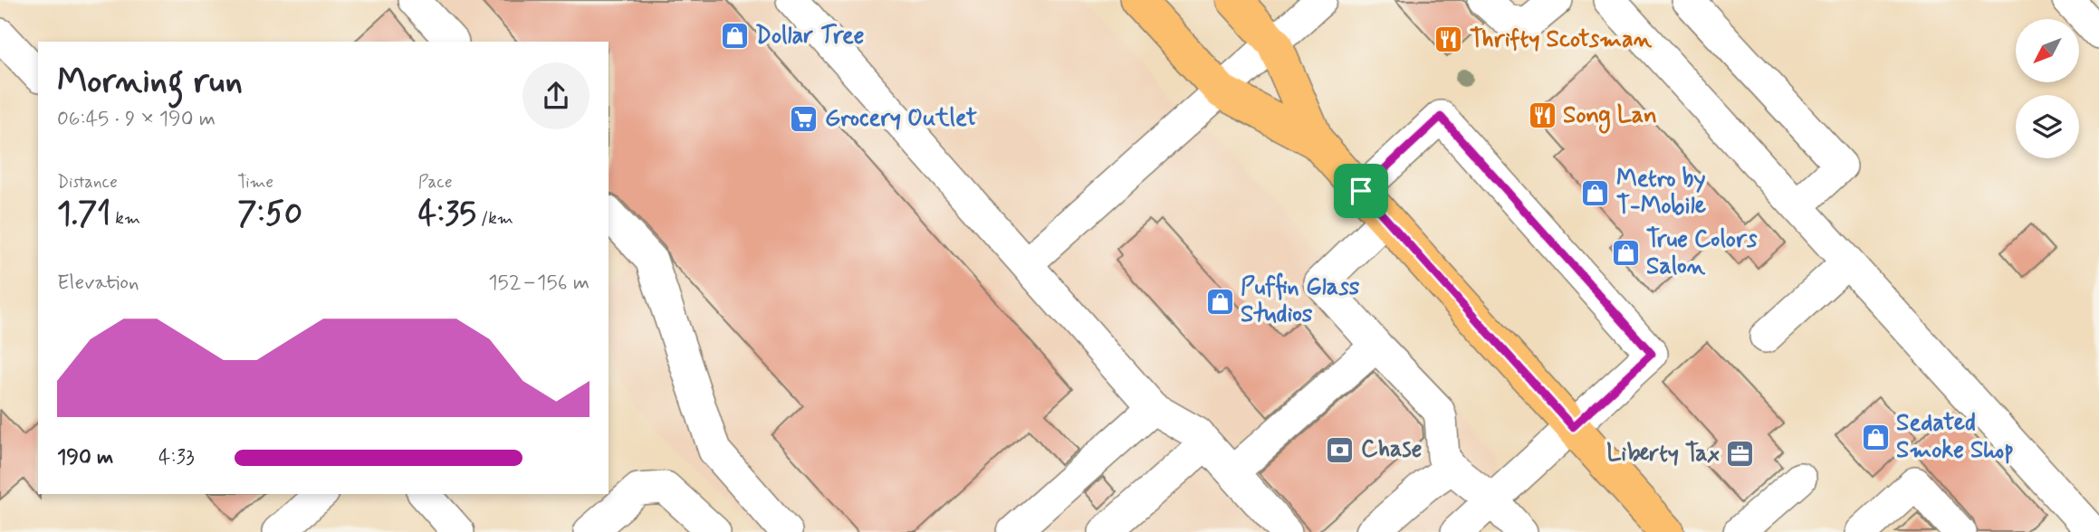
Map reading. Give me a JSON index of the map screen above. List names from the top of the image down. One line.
{"places":{"shop":["Dollar Tree","Metro by T-Mobile","True Colors Salon","Puffin Glass Studios","Sedated Smoke Shop"],"restaurant":["Thrifty Scotsman","Song Lan"],"supermarket":["Grocery Outlet"],"bank":["Chase"],"office":["Liberty Tax"]},"north":"bottom left","page":{"heading":["Morning run","06:45 · 9 × 190 m"],"stats":[["Distance","1.71 km"],["Time","7:50"],["Pace","4:35 /km"]],"chart":["Elevation","152–156 m"],"list":[{"name":"190 m","note":"4:33"}]}}
